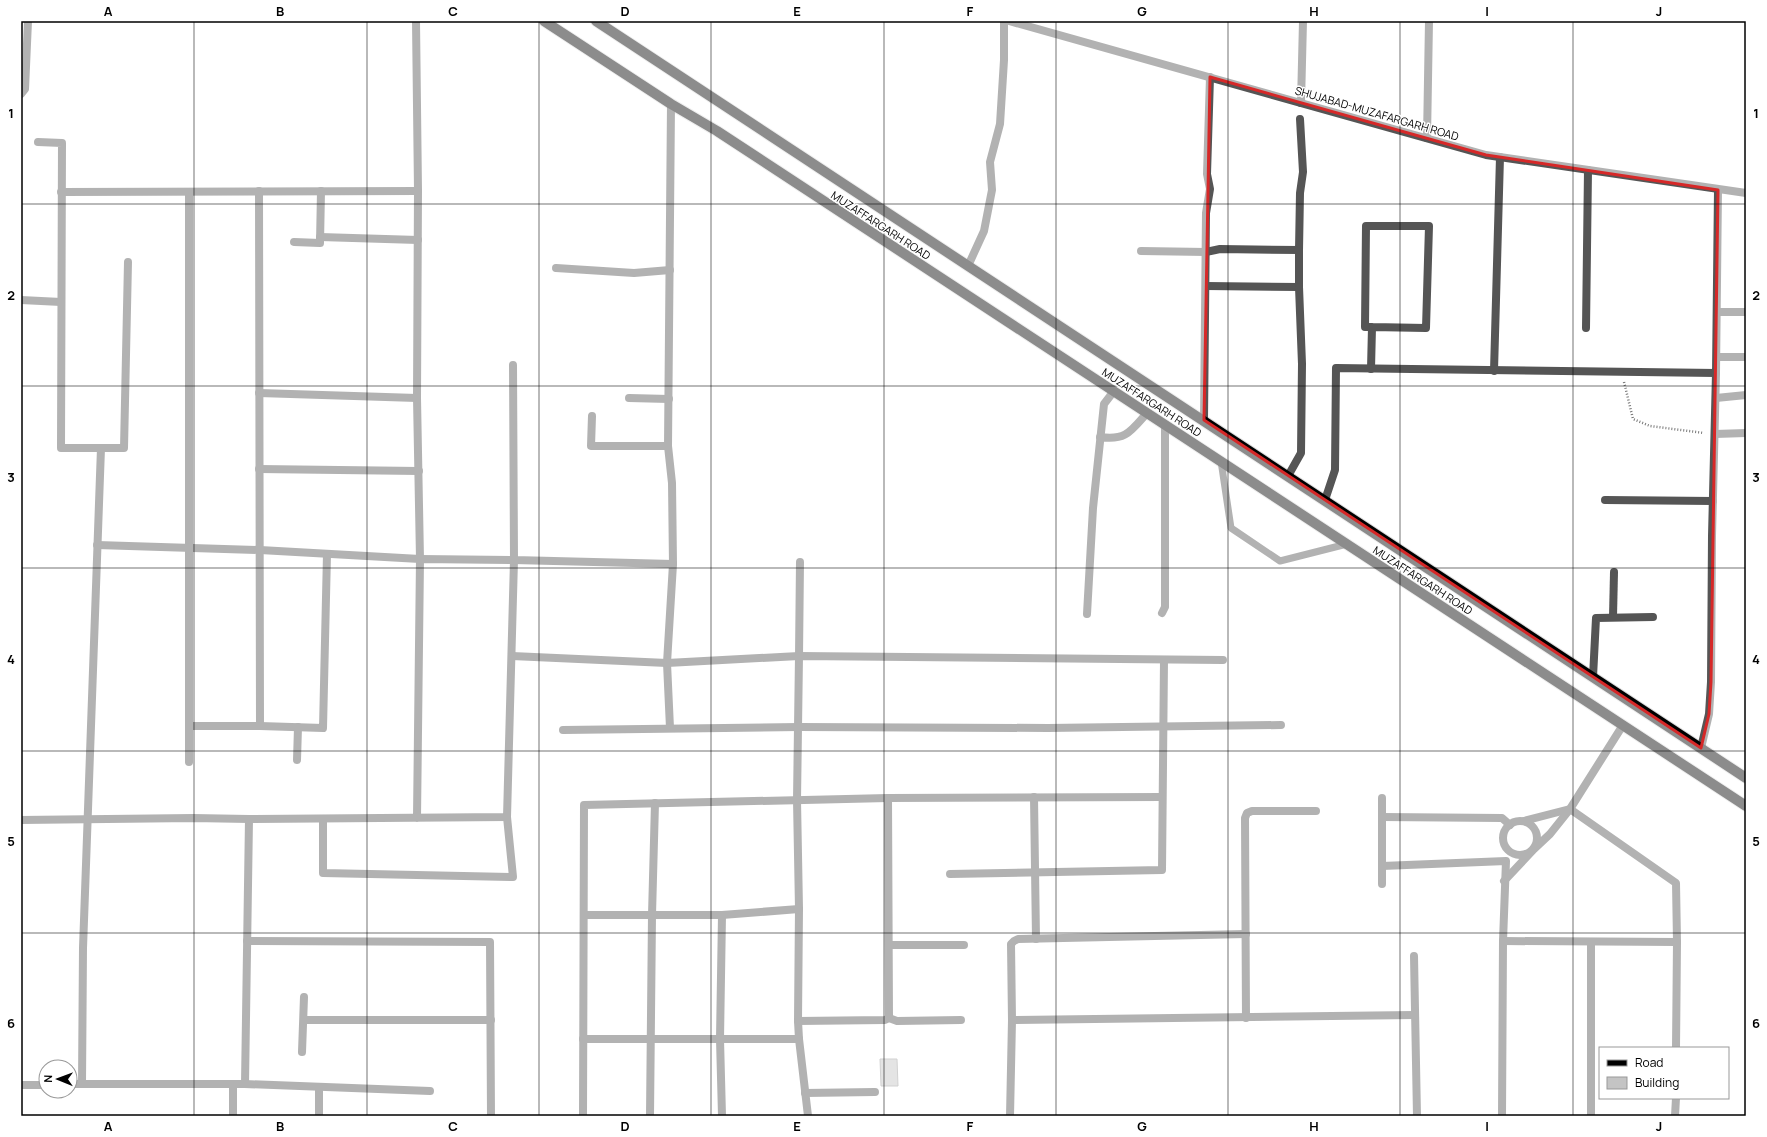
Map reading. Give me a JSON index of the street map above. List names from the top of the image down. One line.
{"streets":{"main road":["MUZAFFARGARH ROAD"],"street":["SHUJABAD-MUZAFARGARH ROAD"]},"legend":["Road","Building"],"north":"left","grid":{"columns":["A","B","C","D","E","F","G","H","I","J"],"rows":["1","2","3","4","5","6"]}}
